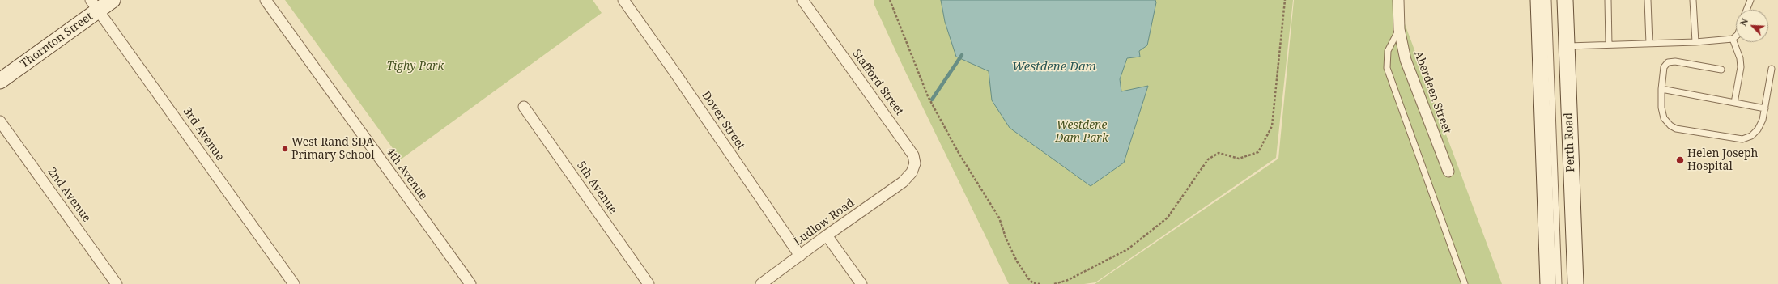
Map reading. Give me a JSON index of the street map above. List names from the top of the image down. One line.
{"streets":{"main road":["Thornton Street","Perth Road"],"street":["Stafford Street","Aberdeen Street","Dover Street","3rd Avenue","4th Avenue","5th Avenue","2nd Avenue","Ludlow Road"]},"crossings":[["Thornton Street","3rd Avenue"],["Stafford Street","Ludlow Road"],["Dover Street","Ludlow Road"]],"water":["Westdene Dam"],"parks":["Tighy Park","Westdene Dam Park"],"places":["West Rand SDA Primary School","Helen Joseph Hospital"],"north":"top left"}
